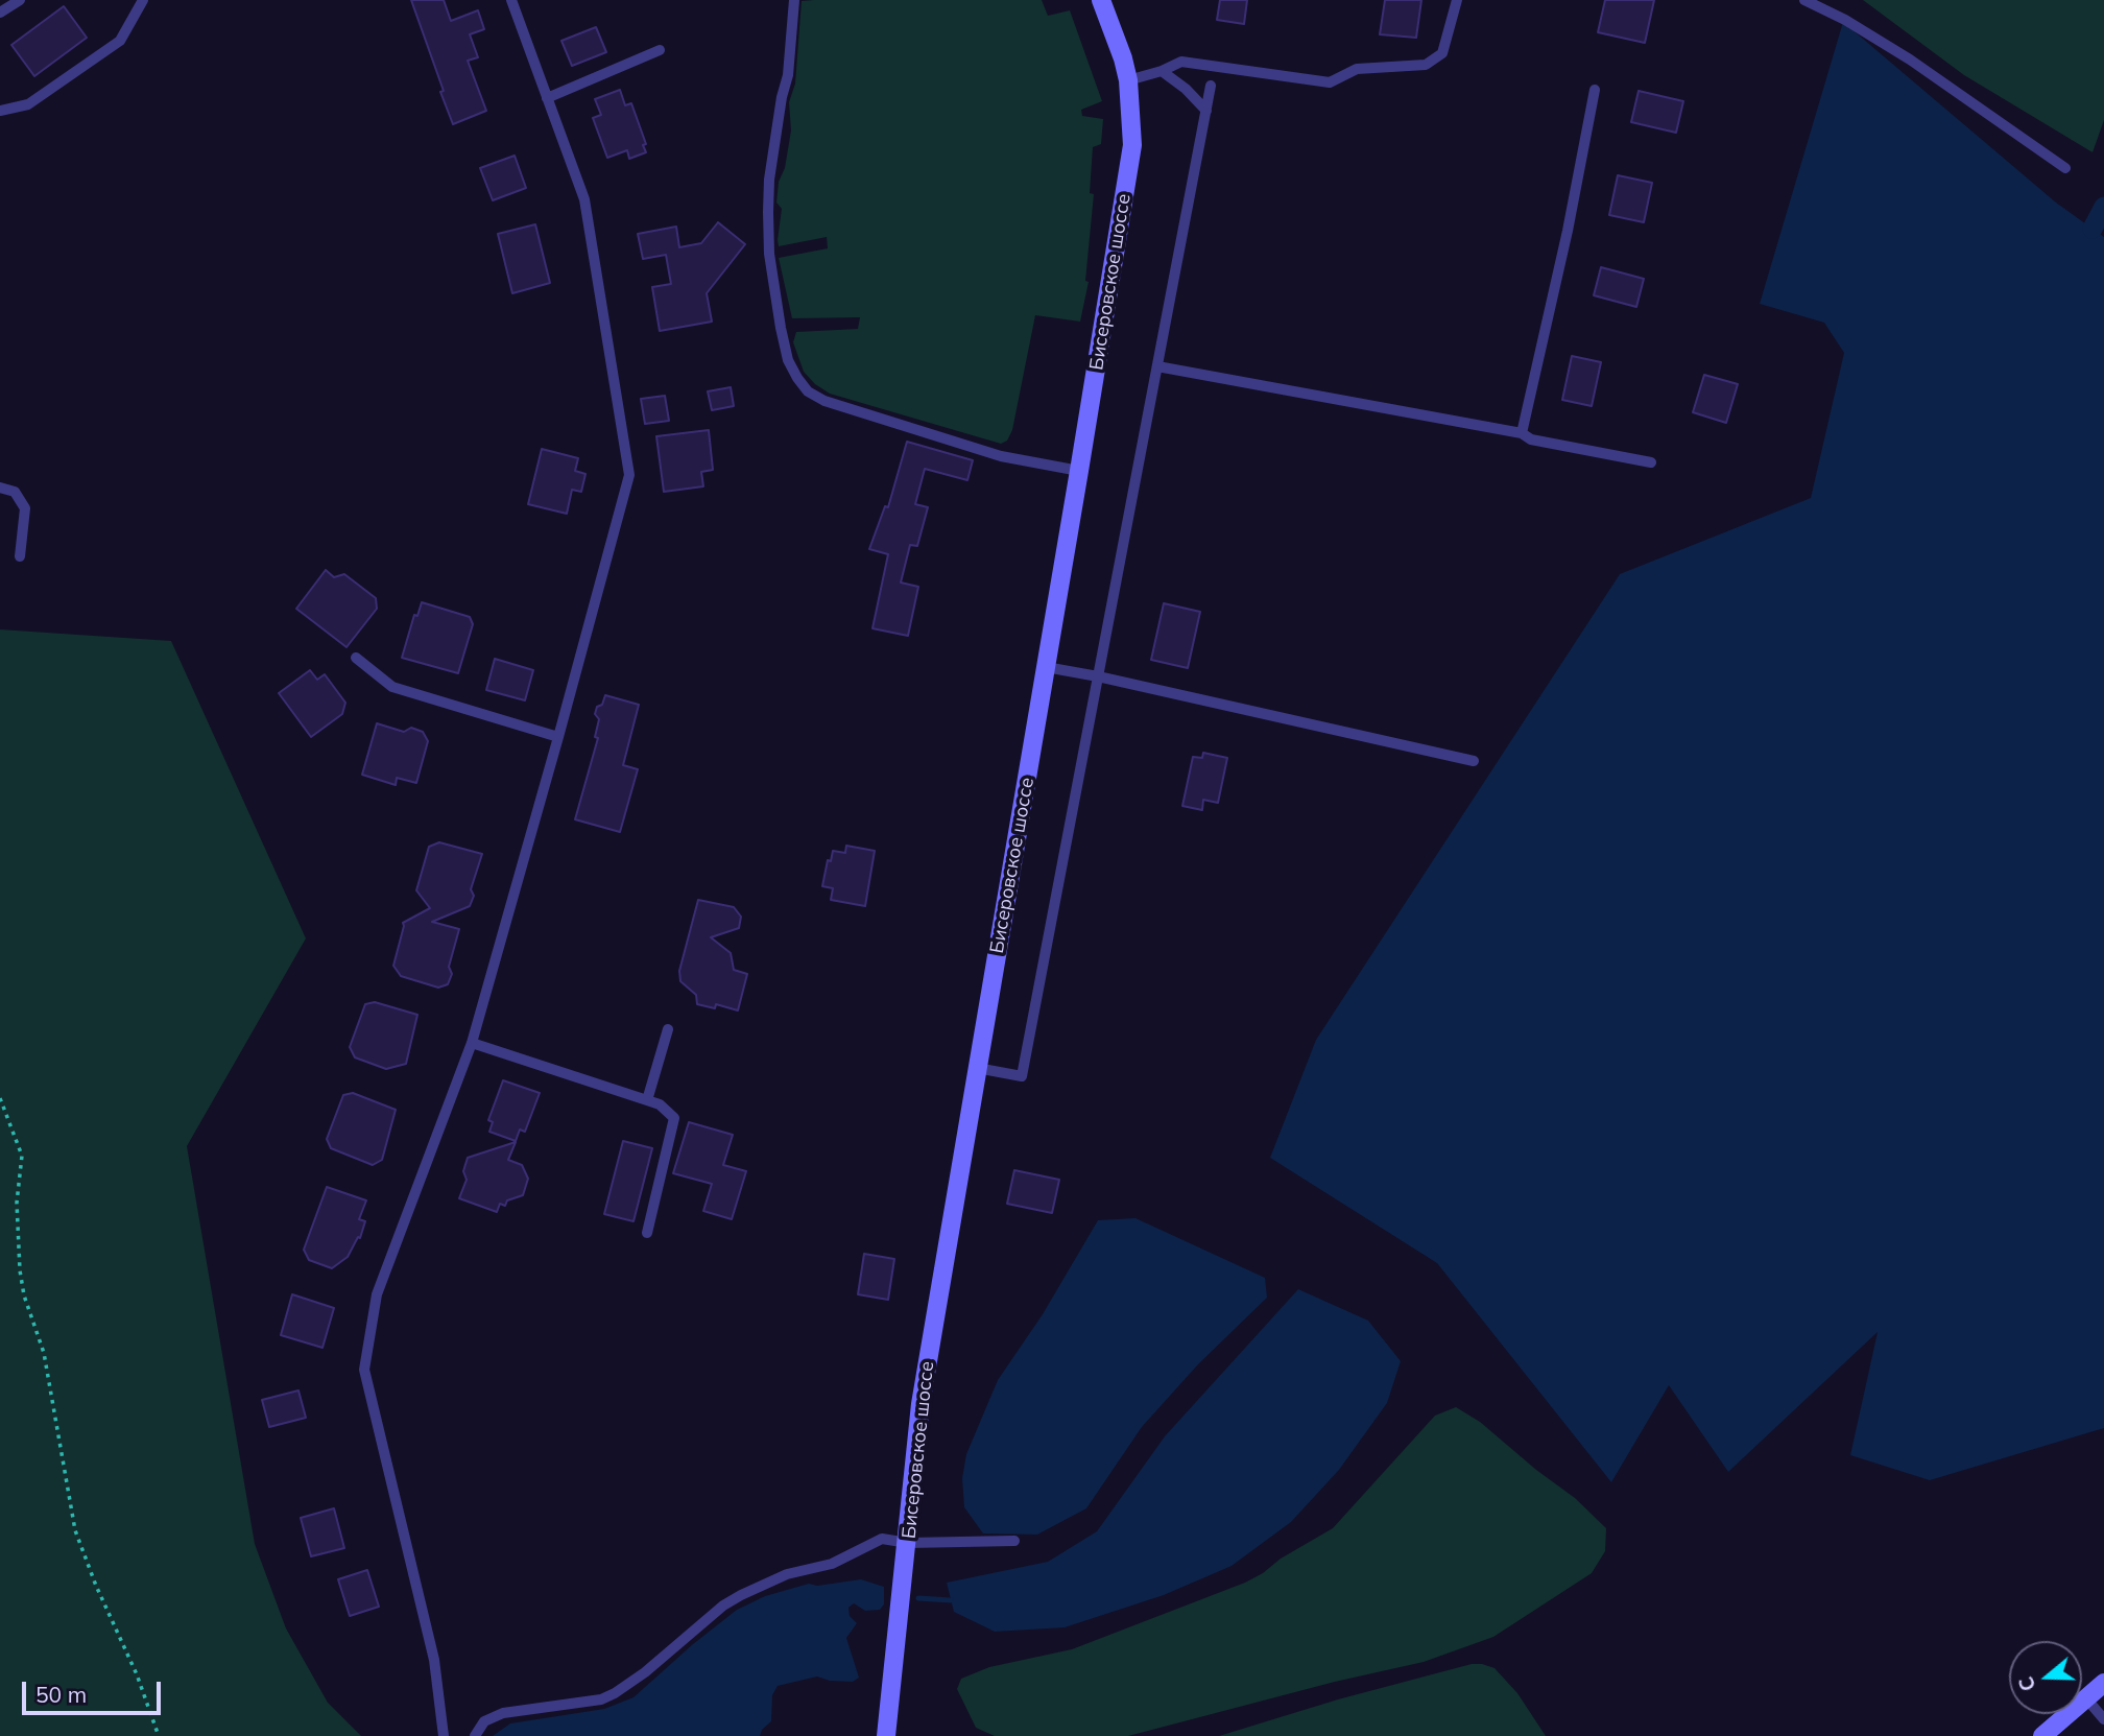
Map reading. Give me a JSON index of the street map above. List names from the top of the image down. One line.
{"streets":{"main road":["Бисеровское шоссе"]},"scale_bar":"50 m","north":"left"}
